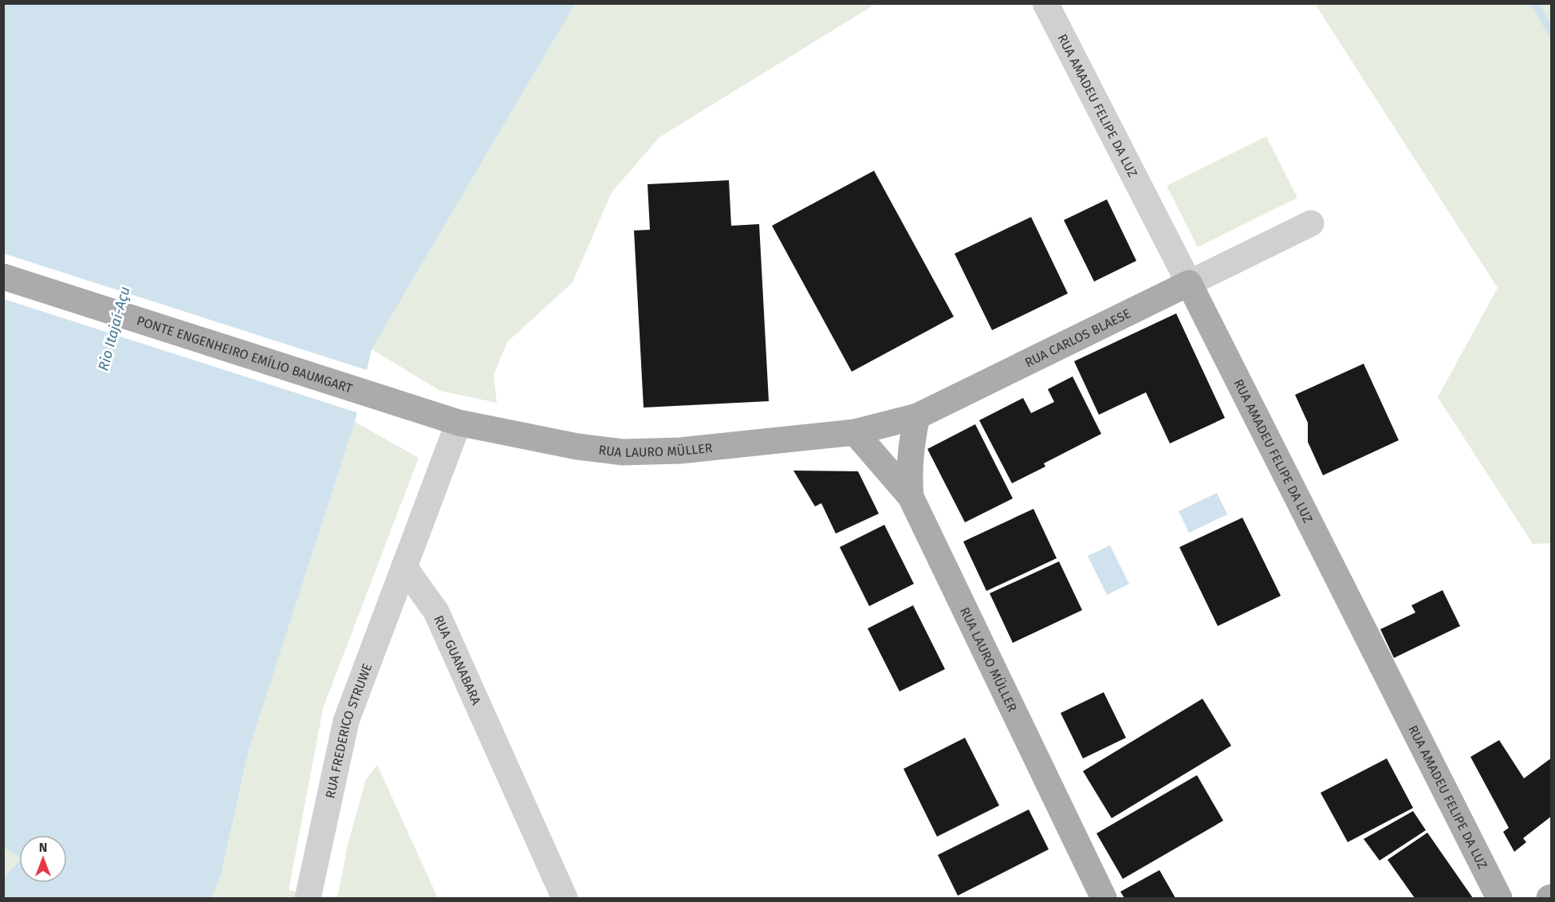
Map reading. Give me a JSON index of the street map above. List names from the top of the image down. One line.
{"streets":{"main road":["RUA AMADEU FELIPE DA LUZ","RUA CARLOS BLAESE","PONTE ENGENHEIRO EMÍLIO BAUMGART","RUA LAURO MÜLLER"],"street":["RUA GUANABARA","RUA FREDERICO STRUWE"]},"crossings":[["RUA AMADEU FELIPE DA LUZ","RUA CARLOS BLAESE"],["RUA CARLOS BLAESE","RUA LAURO MÜLLER"],["PONTE ENGENHEIRO EMÍLIO BAUMGART","RUA LAURO MÜLLER"],["RUA GUANABARA","RUA FREDERICO STRUWE"]],"water":["Rio Itajaí-Açu"],"north":"top"}
